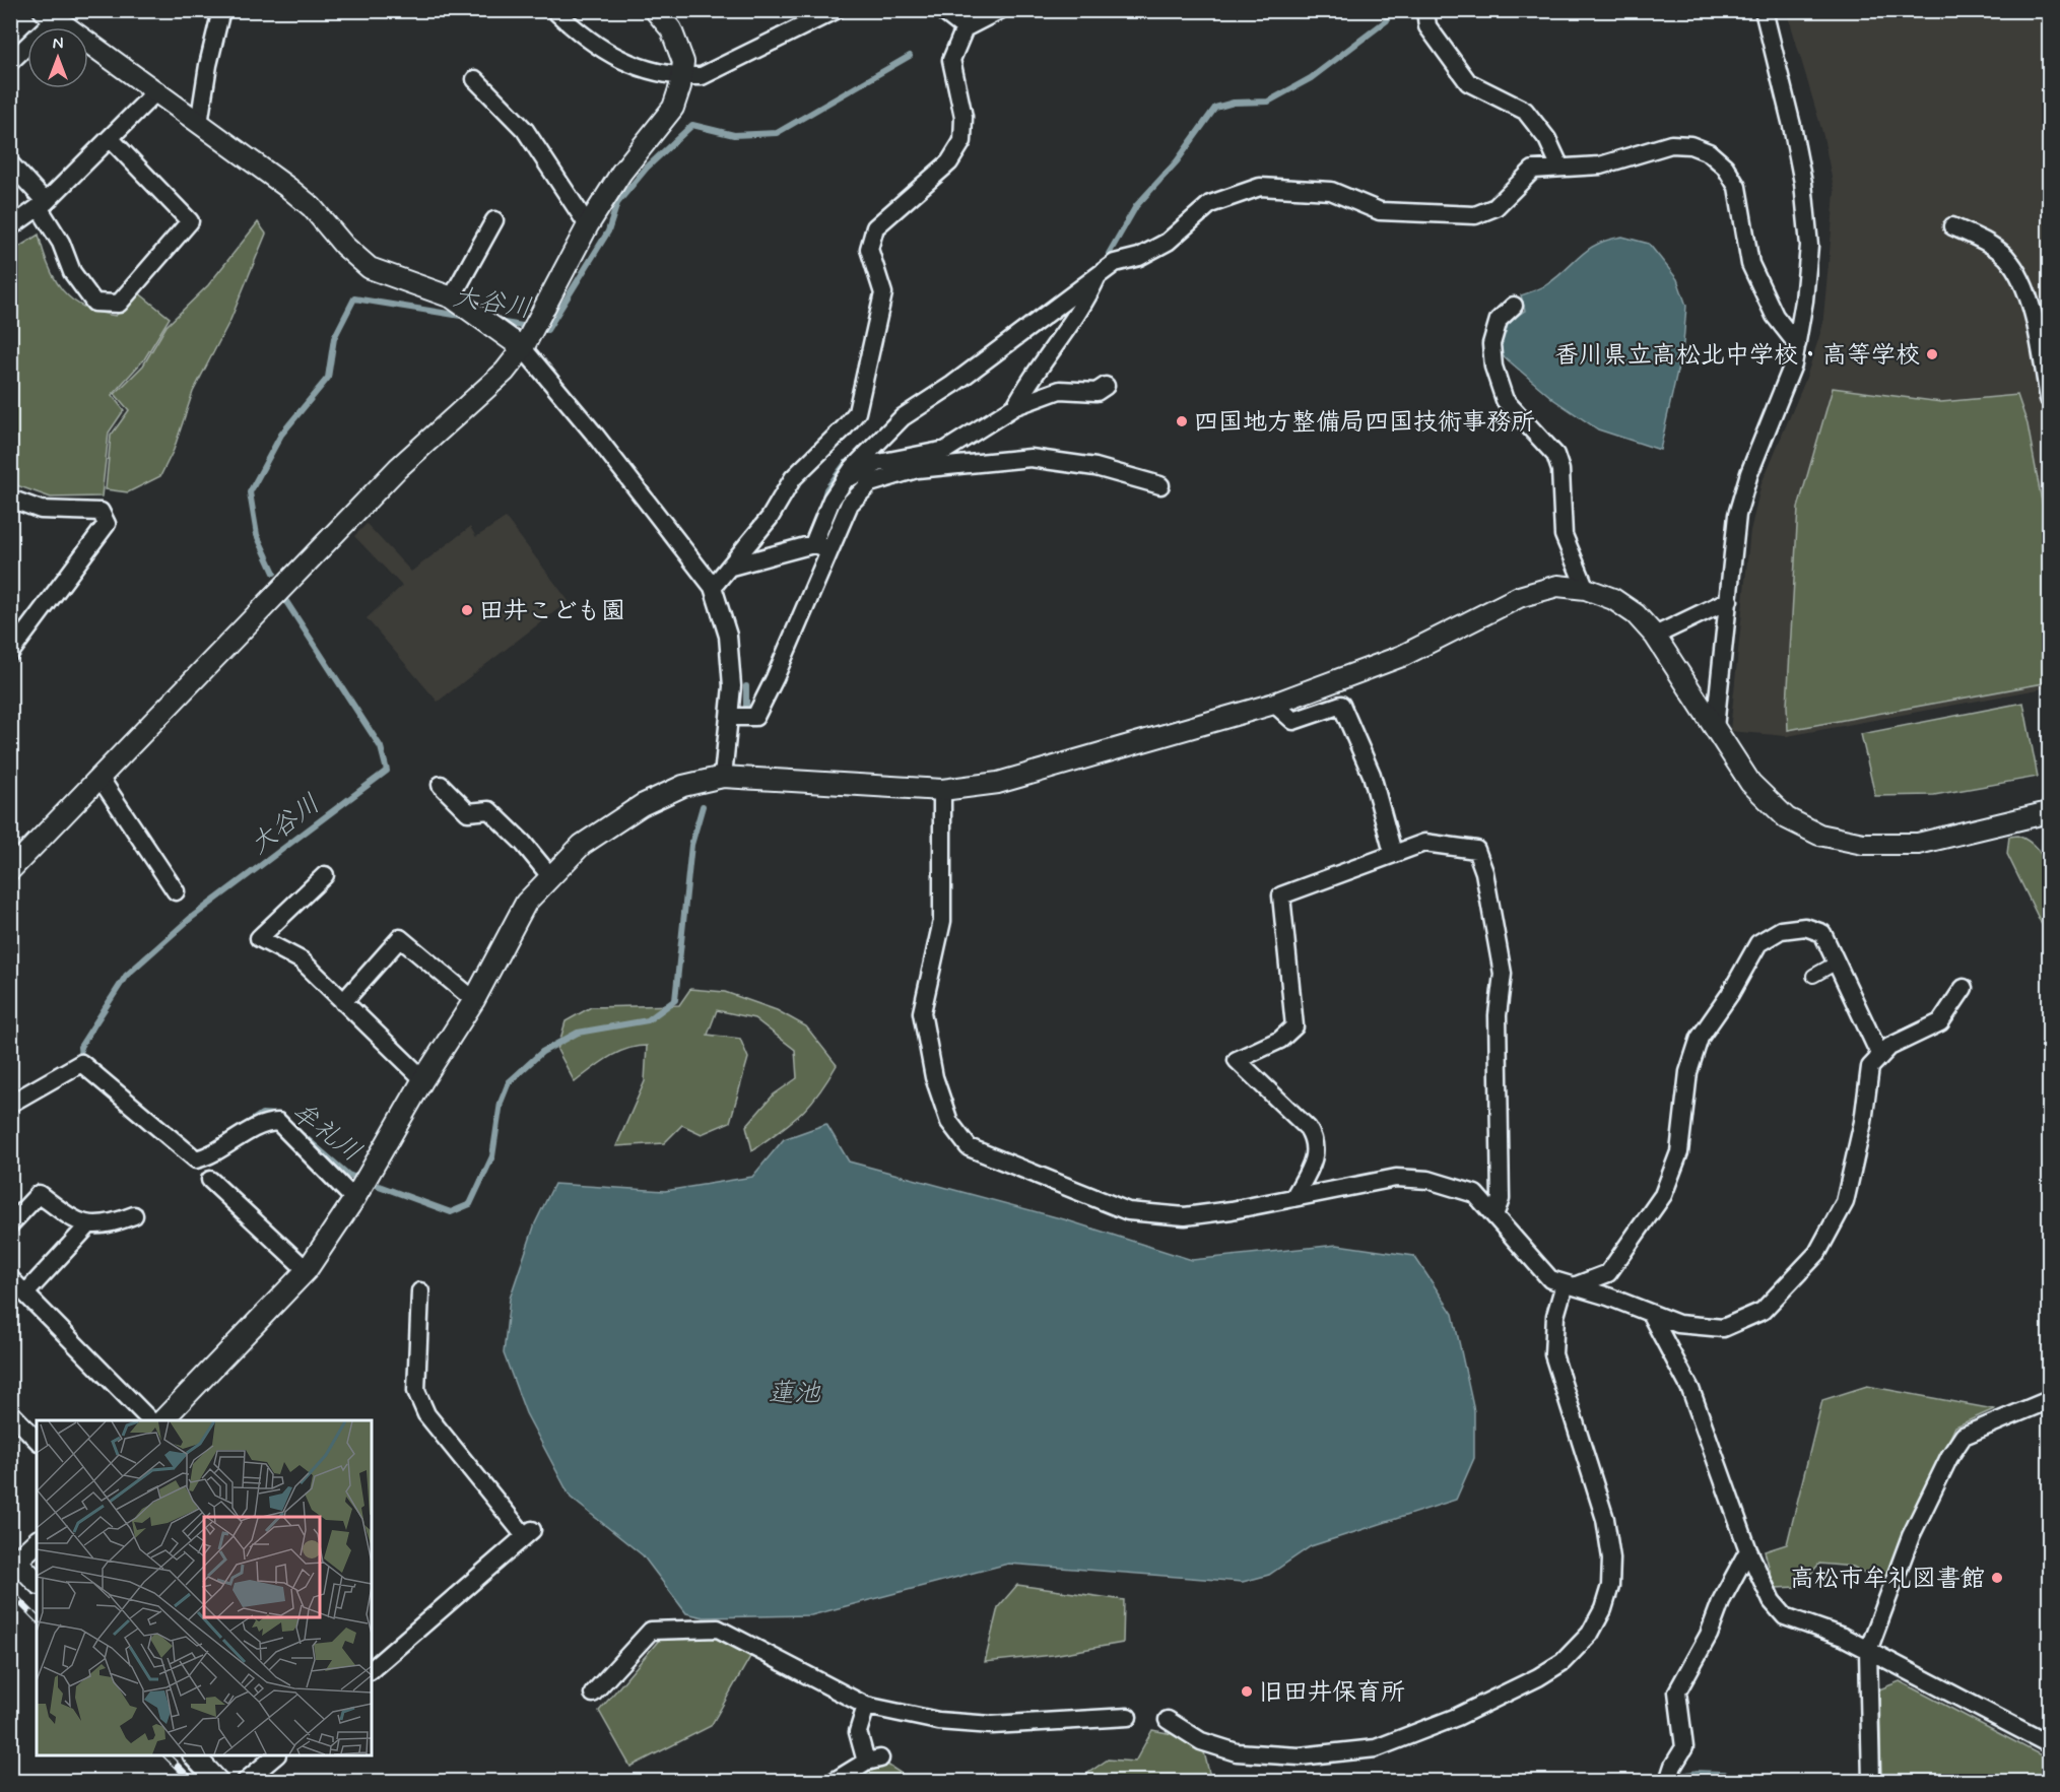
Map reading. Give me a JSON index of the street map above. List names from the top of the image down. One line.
{"water":["大谷川","牟礼川","蓮池"],"places":["香川県立高松北中学校・高等学校","四国地方整備局四国技術事務所","田井こども園","高松市牟礼図書館","旧田井保育所"],"north":"top"}
